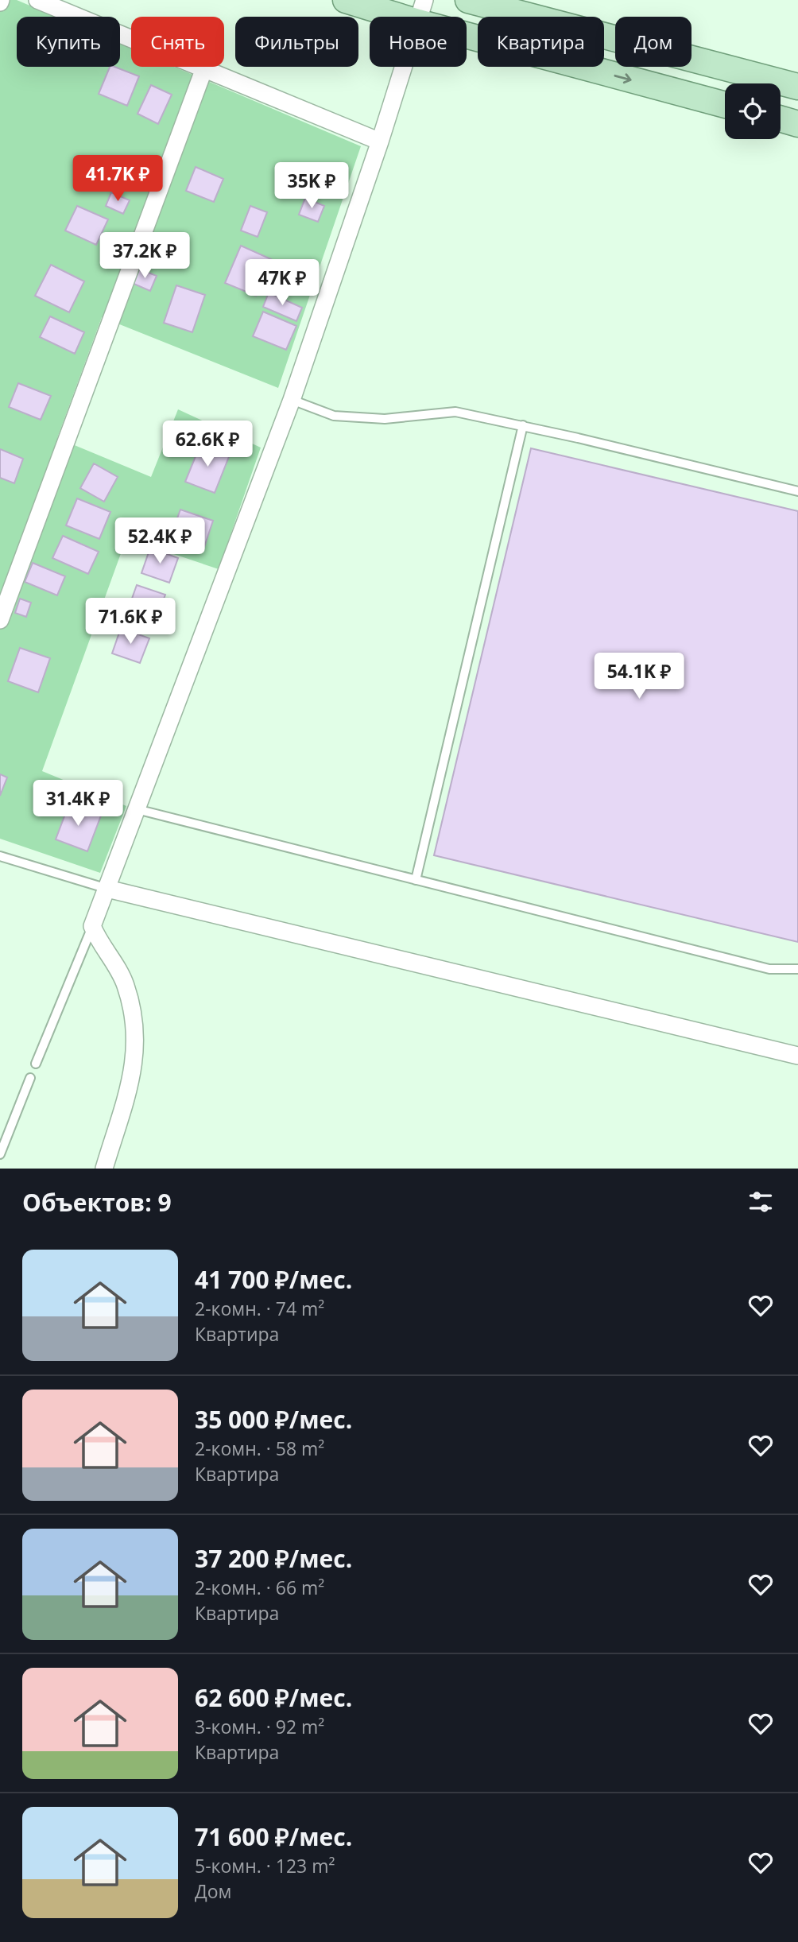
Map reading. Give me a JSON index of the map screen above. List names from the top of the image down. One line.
{"page":{"chip":["Купить","Снять","Фильтры","Новое","Квартира","Дом"],"price":["41.7K ₽","35K ₽","37.2K ₽","47K ₽","62.6K ₽","52.4K ₽","71.6K ₽","54.1K ₽","31.4K ₽"],"heading":"Объектов: 9","list":[{"name":"41 700 ₽/мес.","note":"2-комн. · 74 m² · Квартира"},{"name":"35 000 ₽/мес.","note":"2-комн. · 58 m² · Квартира"},{"name":"37 200 ₽/мес.","note":"2-комн. · 66 m² · Квартира"},{"name":"62 600 ₽/мес.","note":"3-комн. · 92 m² · Квартира"},{"name":"71 600 ₽/мес.","note":"5-комн. · 123 m² · Дом"}]}}
